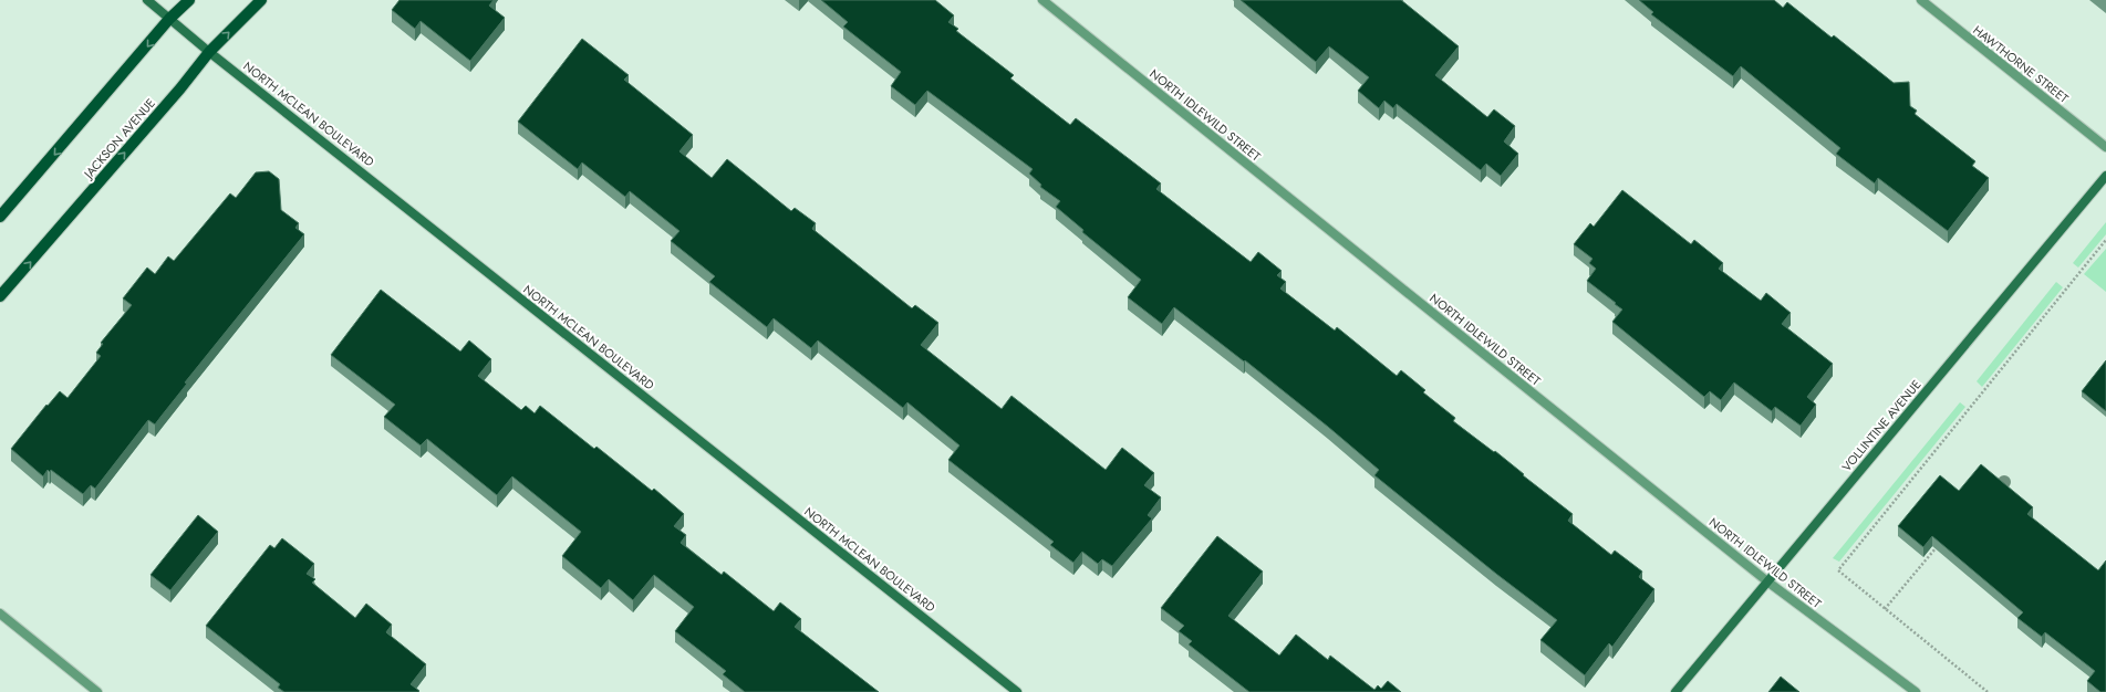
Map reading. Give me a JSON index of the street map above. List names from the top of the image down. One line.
{"streets":{"main road":["NORTH MCLEAN BOULEVARD","JACKSON AVENUE","VOLLINTINE AVENUE"],"street":["HAWTHORNE STREET","NORTH IDLEWILD STREET"]},"crossings":[["NORTH MCLEAN BOULEVARD","JACKSON AVENUE"],["NORTH IDLEWILD STREET","VOLLINTINE AVENUE"]]}
